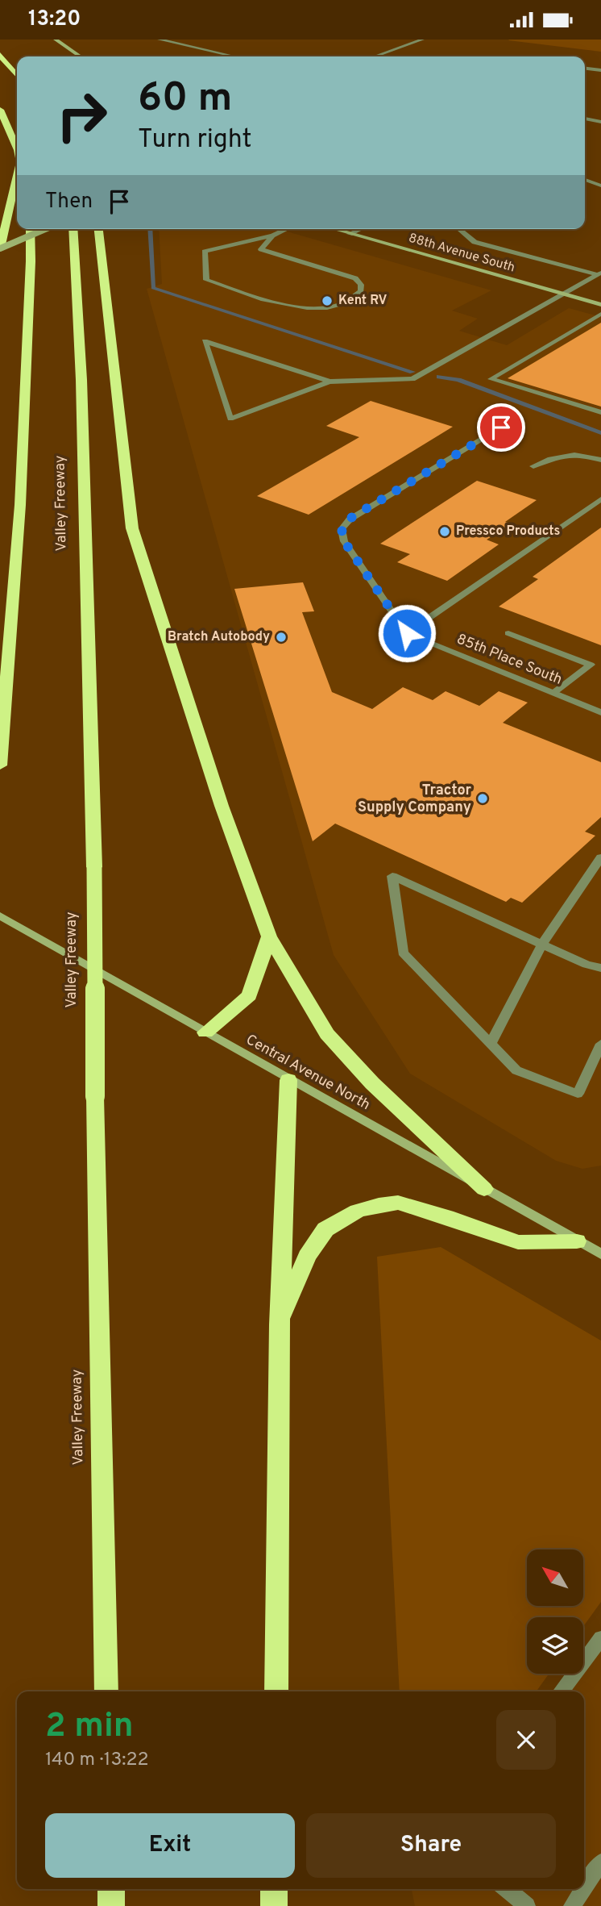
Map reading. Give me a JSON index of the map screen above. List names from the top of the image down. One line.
{"streets":{"highway":["Valley Freeway"],"street":["88th Avenue South","85th Place South","Central Avenue North"]},"places":["Kent RV","Pressco Products","Bratch Autobody","Tractor Supply Company"],"north":"top left","page":{"status":"13:20","turn":["60 m","Turn right"],"then":"Then","heading":["2 min","140 m · 13:22"],"buttons":["Exit","Share"]}}
